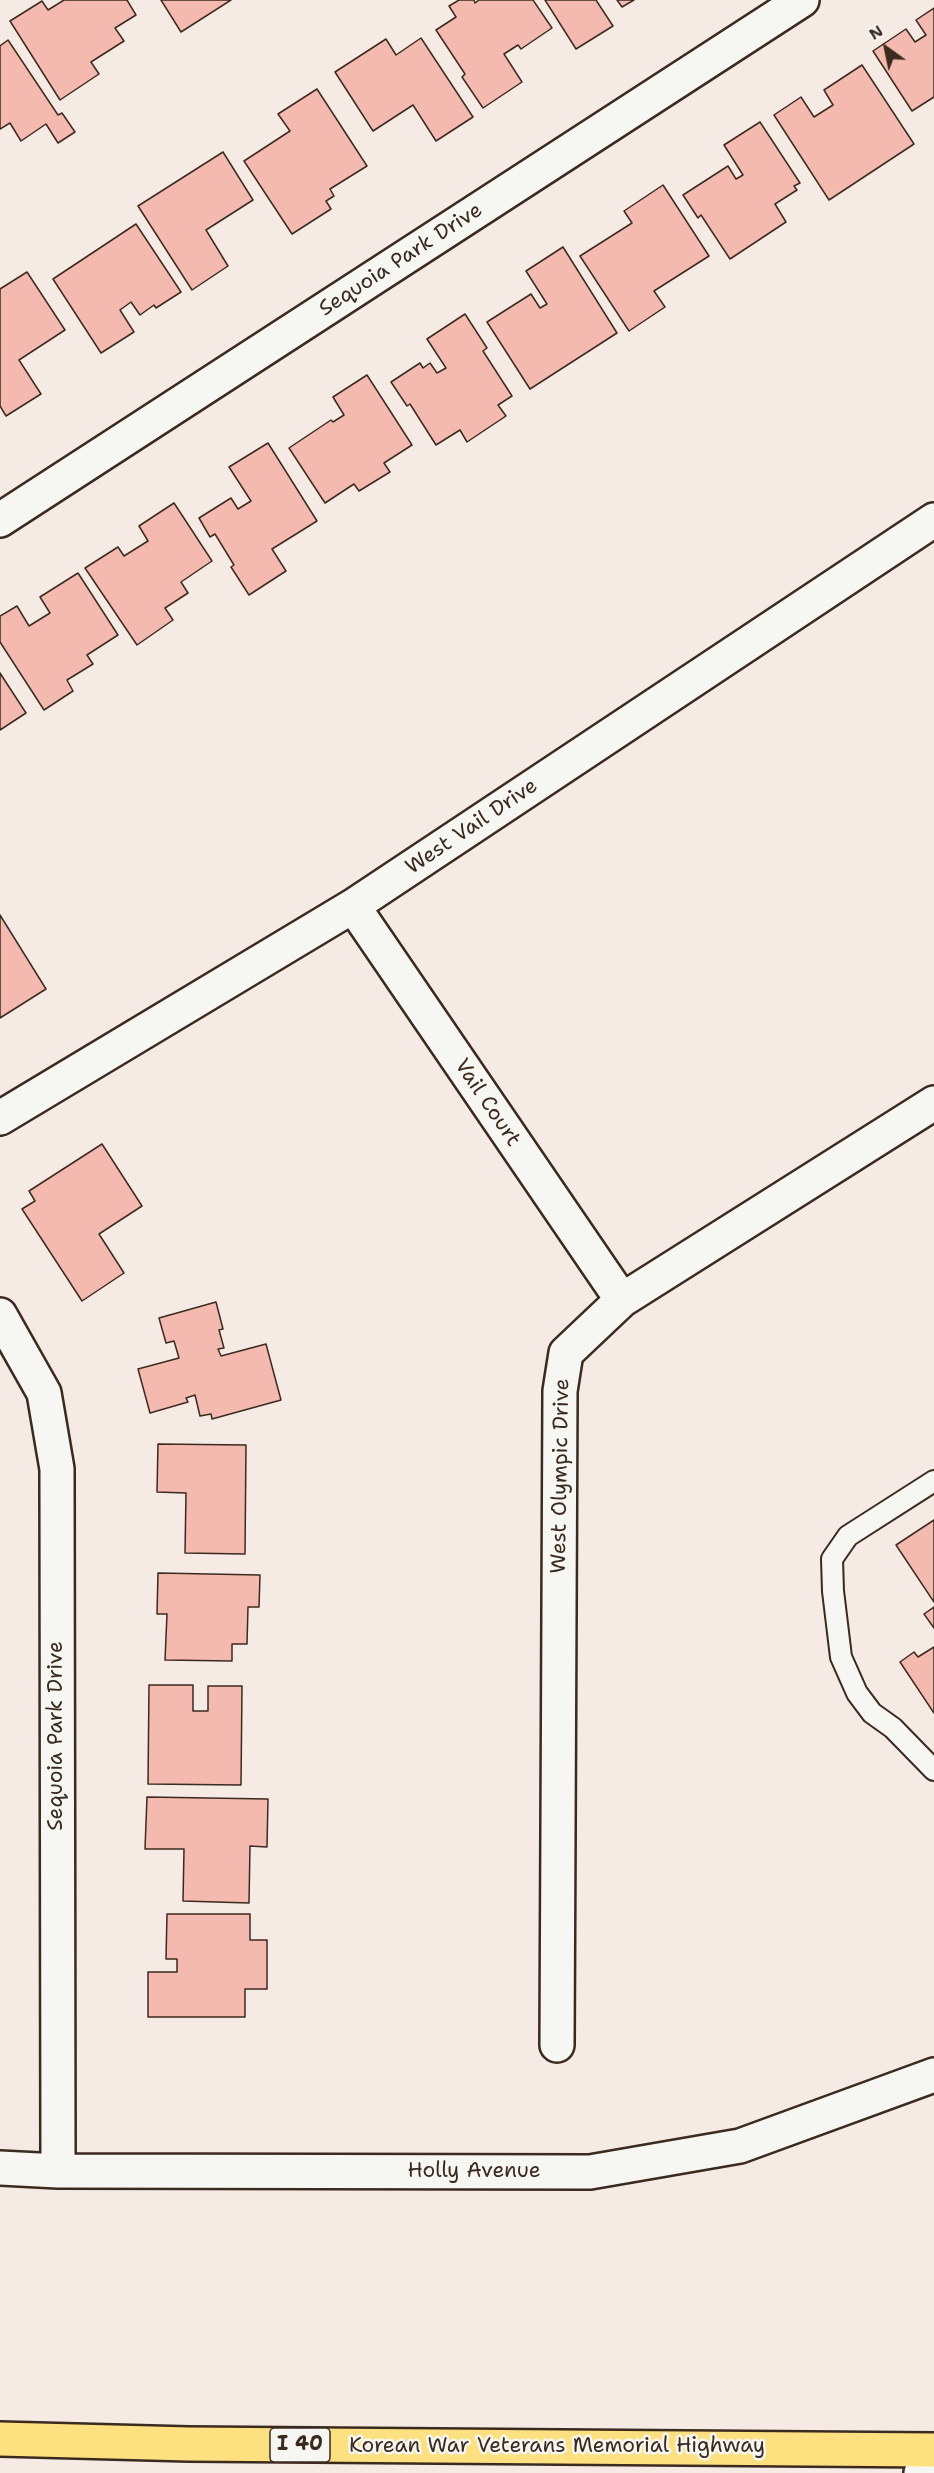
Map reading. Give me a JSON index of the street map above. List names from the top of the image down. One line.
{"streets":{"highway":["I 40","Korean War Veterans Memorial Highway"],"street":["Sequoia Park Drive","West Vail Drive","Vail Court","West Olympic Drive","Holly Avenue"]},"crossings":[["Sequoia Park Drive","Holly Avenue"],["West Vail Drive","Vail Court"],["Vail Court","West Olympic Drive"]],"north":"top left"}
